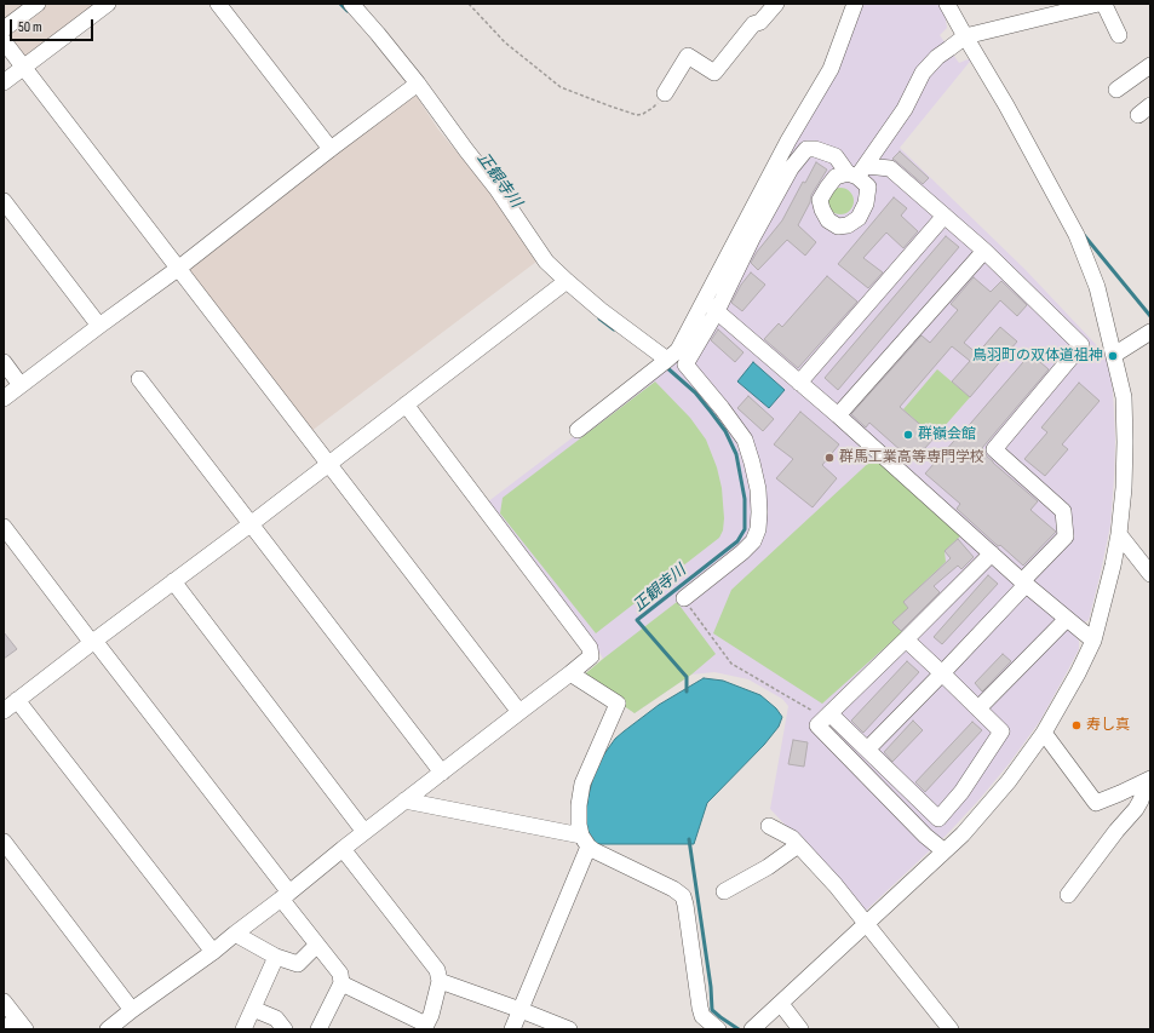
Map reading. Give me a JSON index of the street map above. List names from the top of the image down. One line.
{"water":["正観寺川"],"places":["鳥羽町の双体道祖神","群嶺会館","群馬工業高等専門学校","寿し真"],"scale_bar":"50 m"}
